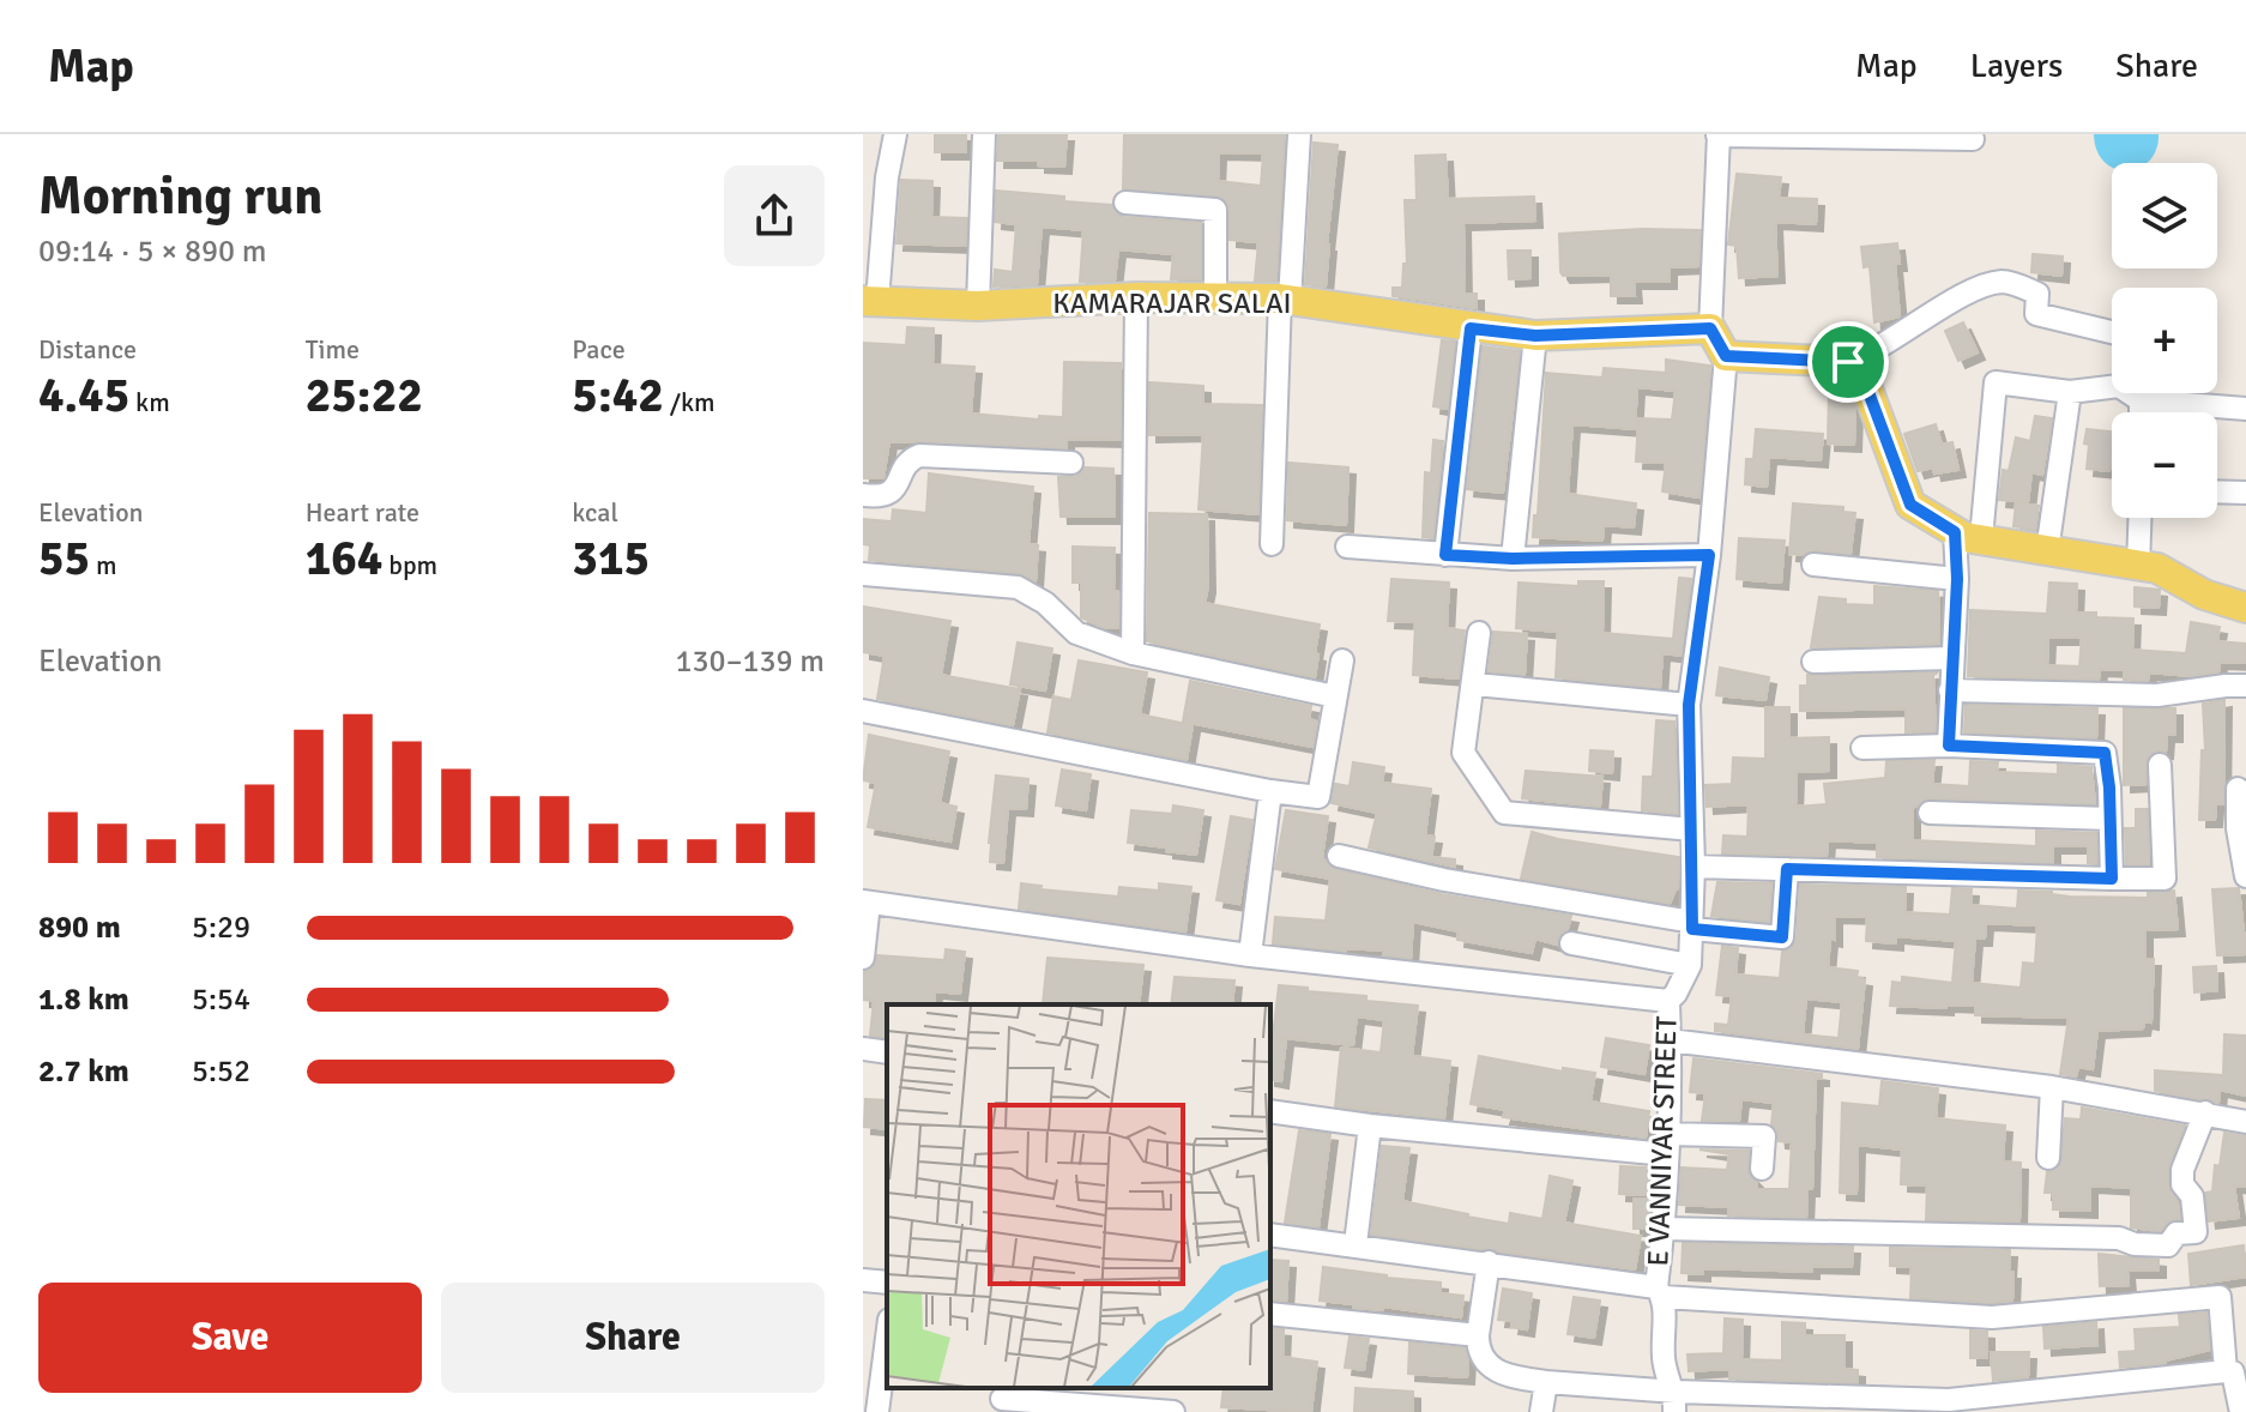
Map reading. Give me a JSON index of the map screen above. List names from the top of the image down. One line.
{"streets":{"main road":["KAMARAJAR SALAI"],"street":["E VANNIYAR STREET"]},"page":{"header":"Map","nav":["Map","Layers","Share"],"heading":["Morning run","09:14 · 5 × 890 m"],"map_buttons":["+","−"],"stats":[["Distance","4.45 km"],["Time","25:22"],["Pace","5:42 /km"],["Elevation","55 m"],["Heart rate","164 bpm"],["kcal","315"]],"chart":["Elevation","130–139 m"],"list":[{"name":"890 m","note":"5:29"},{"name":"1.8 km","note":"5:54"},{"name":"2.7 km","note":"5:52"}],"buttons":["Save","Share"]}}
